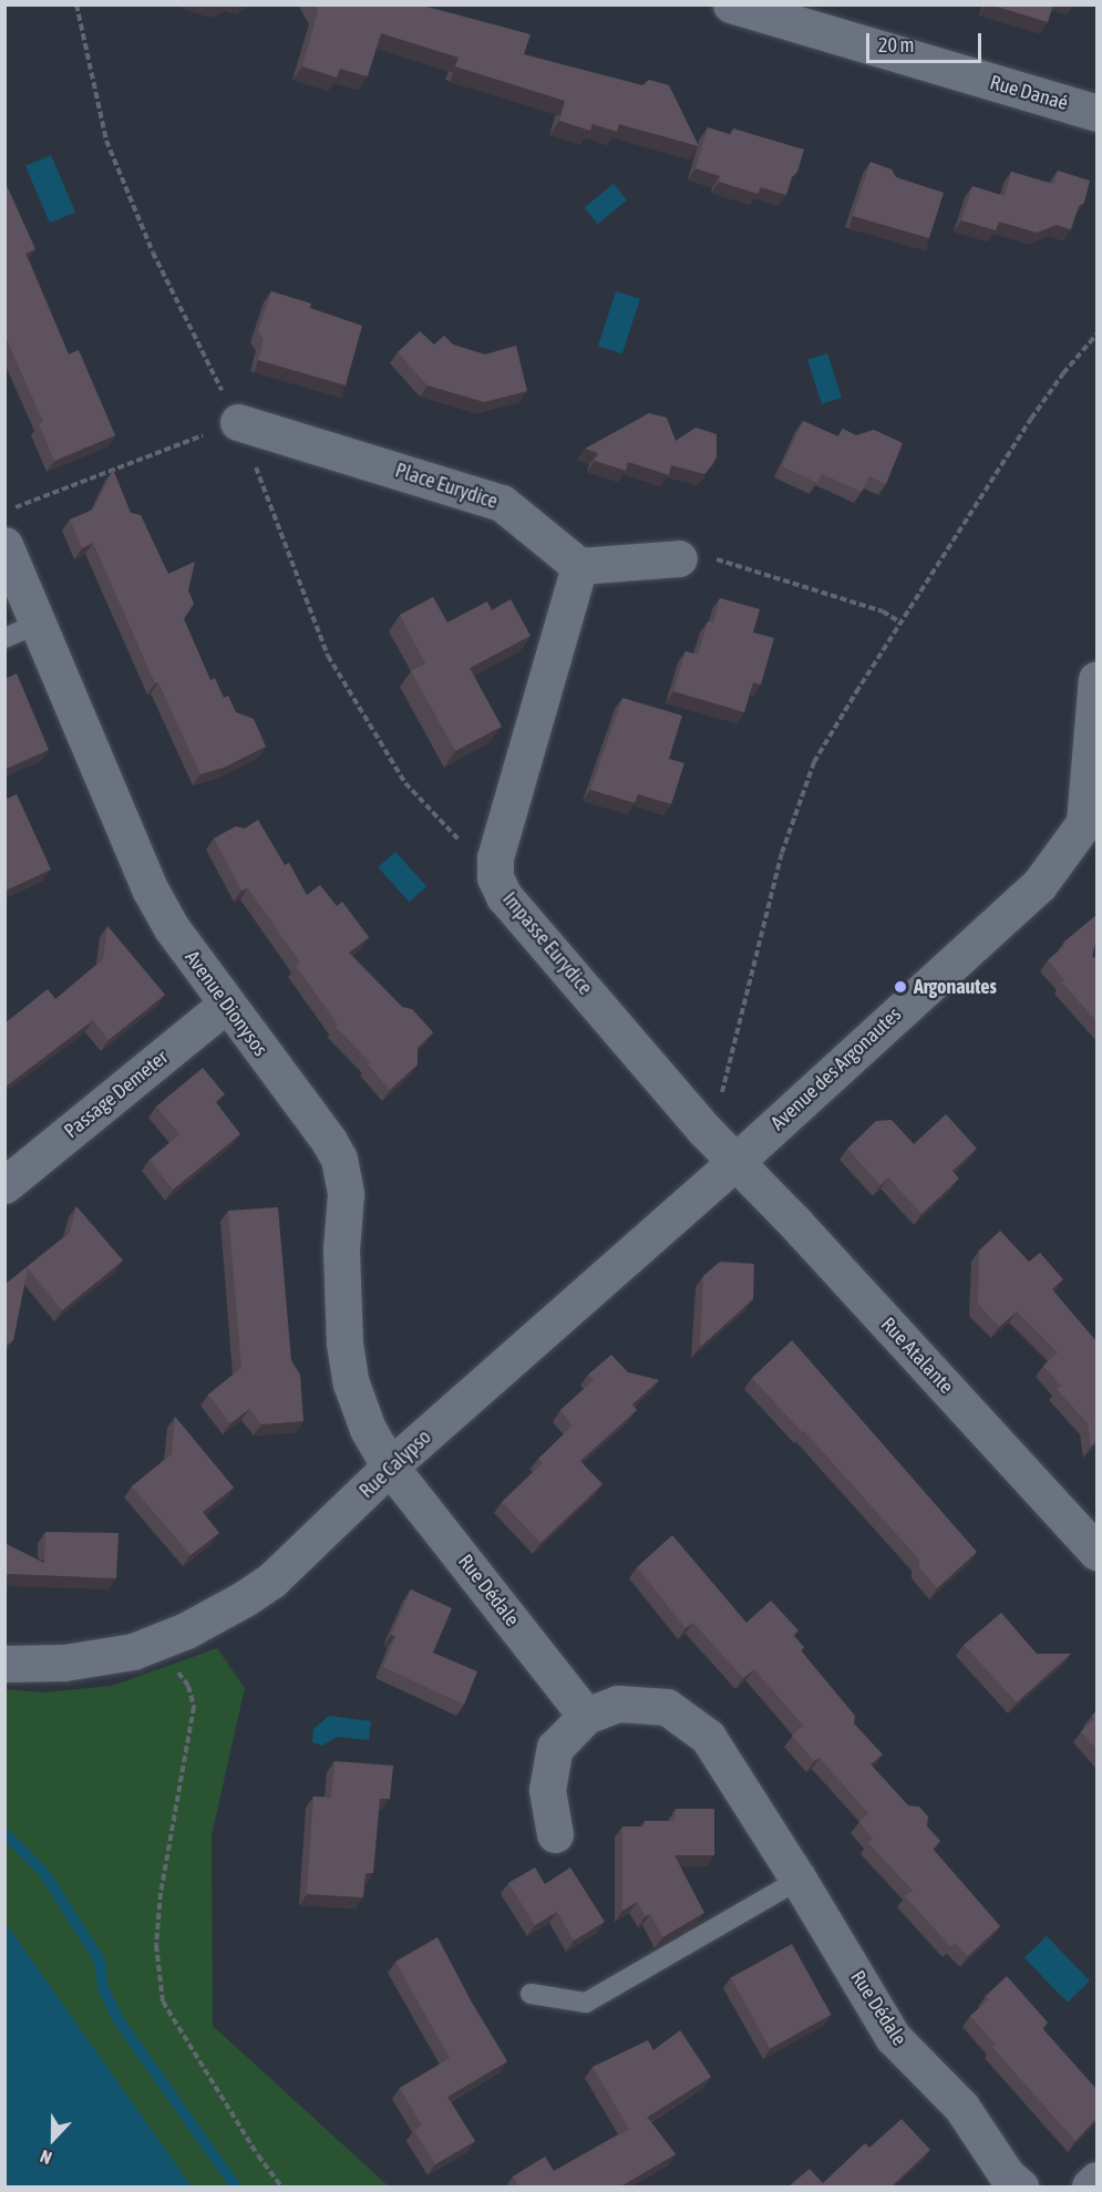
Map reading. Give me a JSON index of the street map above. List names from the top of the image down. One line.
{"streets":{"street":["Rue Danaé","Place Eurydice","Impasse Eurydice","Avenue Dionysos","Avenue des Argonautes","Passage Demeter","Rue Atalante","Rue Calypso","Rue Dédale"]},"crossings":[["Place Eurydice","Impasse Eurydice"],["Impasse Eurydice","Avenue des Argonautes"],["Impasse Eurydice","Rue Atalante"],["Impasse Eurydice","Rue Calypso"],["Avenue Dionysos","Passage Demeter"],["Avenue Dionysos","Rue Calypso"],["Avenue Dionysos","Rue Dédale"],["Avenue des Argonautes","Rue Atalante"],["Avenue des Argonautes","Rue Calypso"],["Rue Atalante","Rue Calypso"],["Rue Calypso","Rue Dédale"]],"places":["Argonautes"],"scale_bar":"20 m","north":"bottom"}
